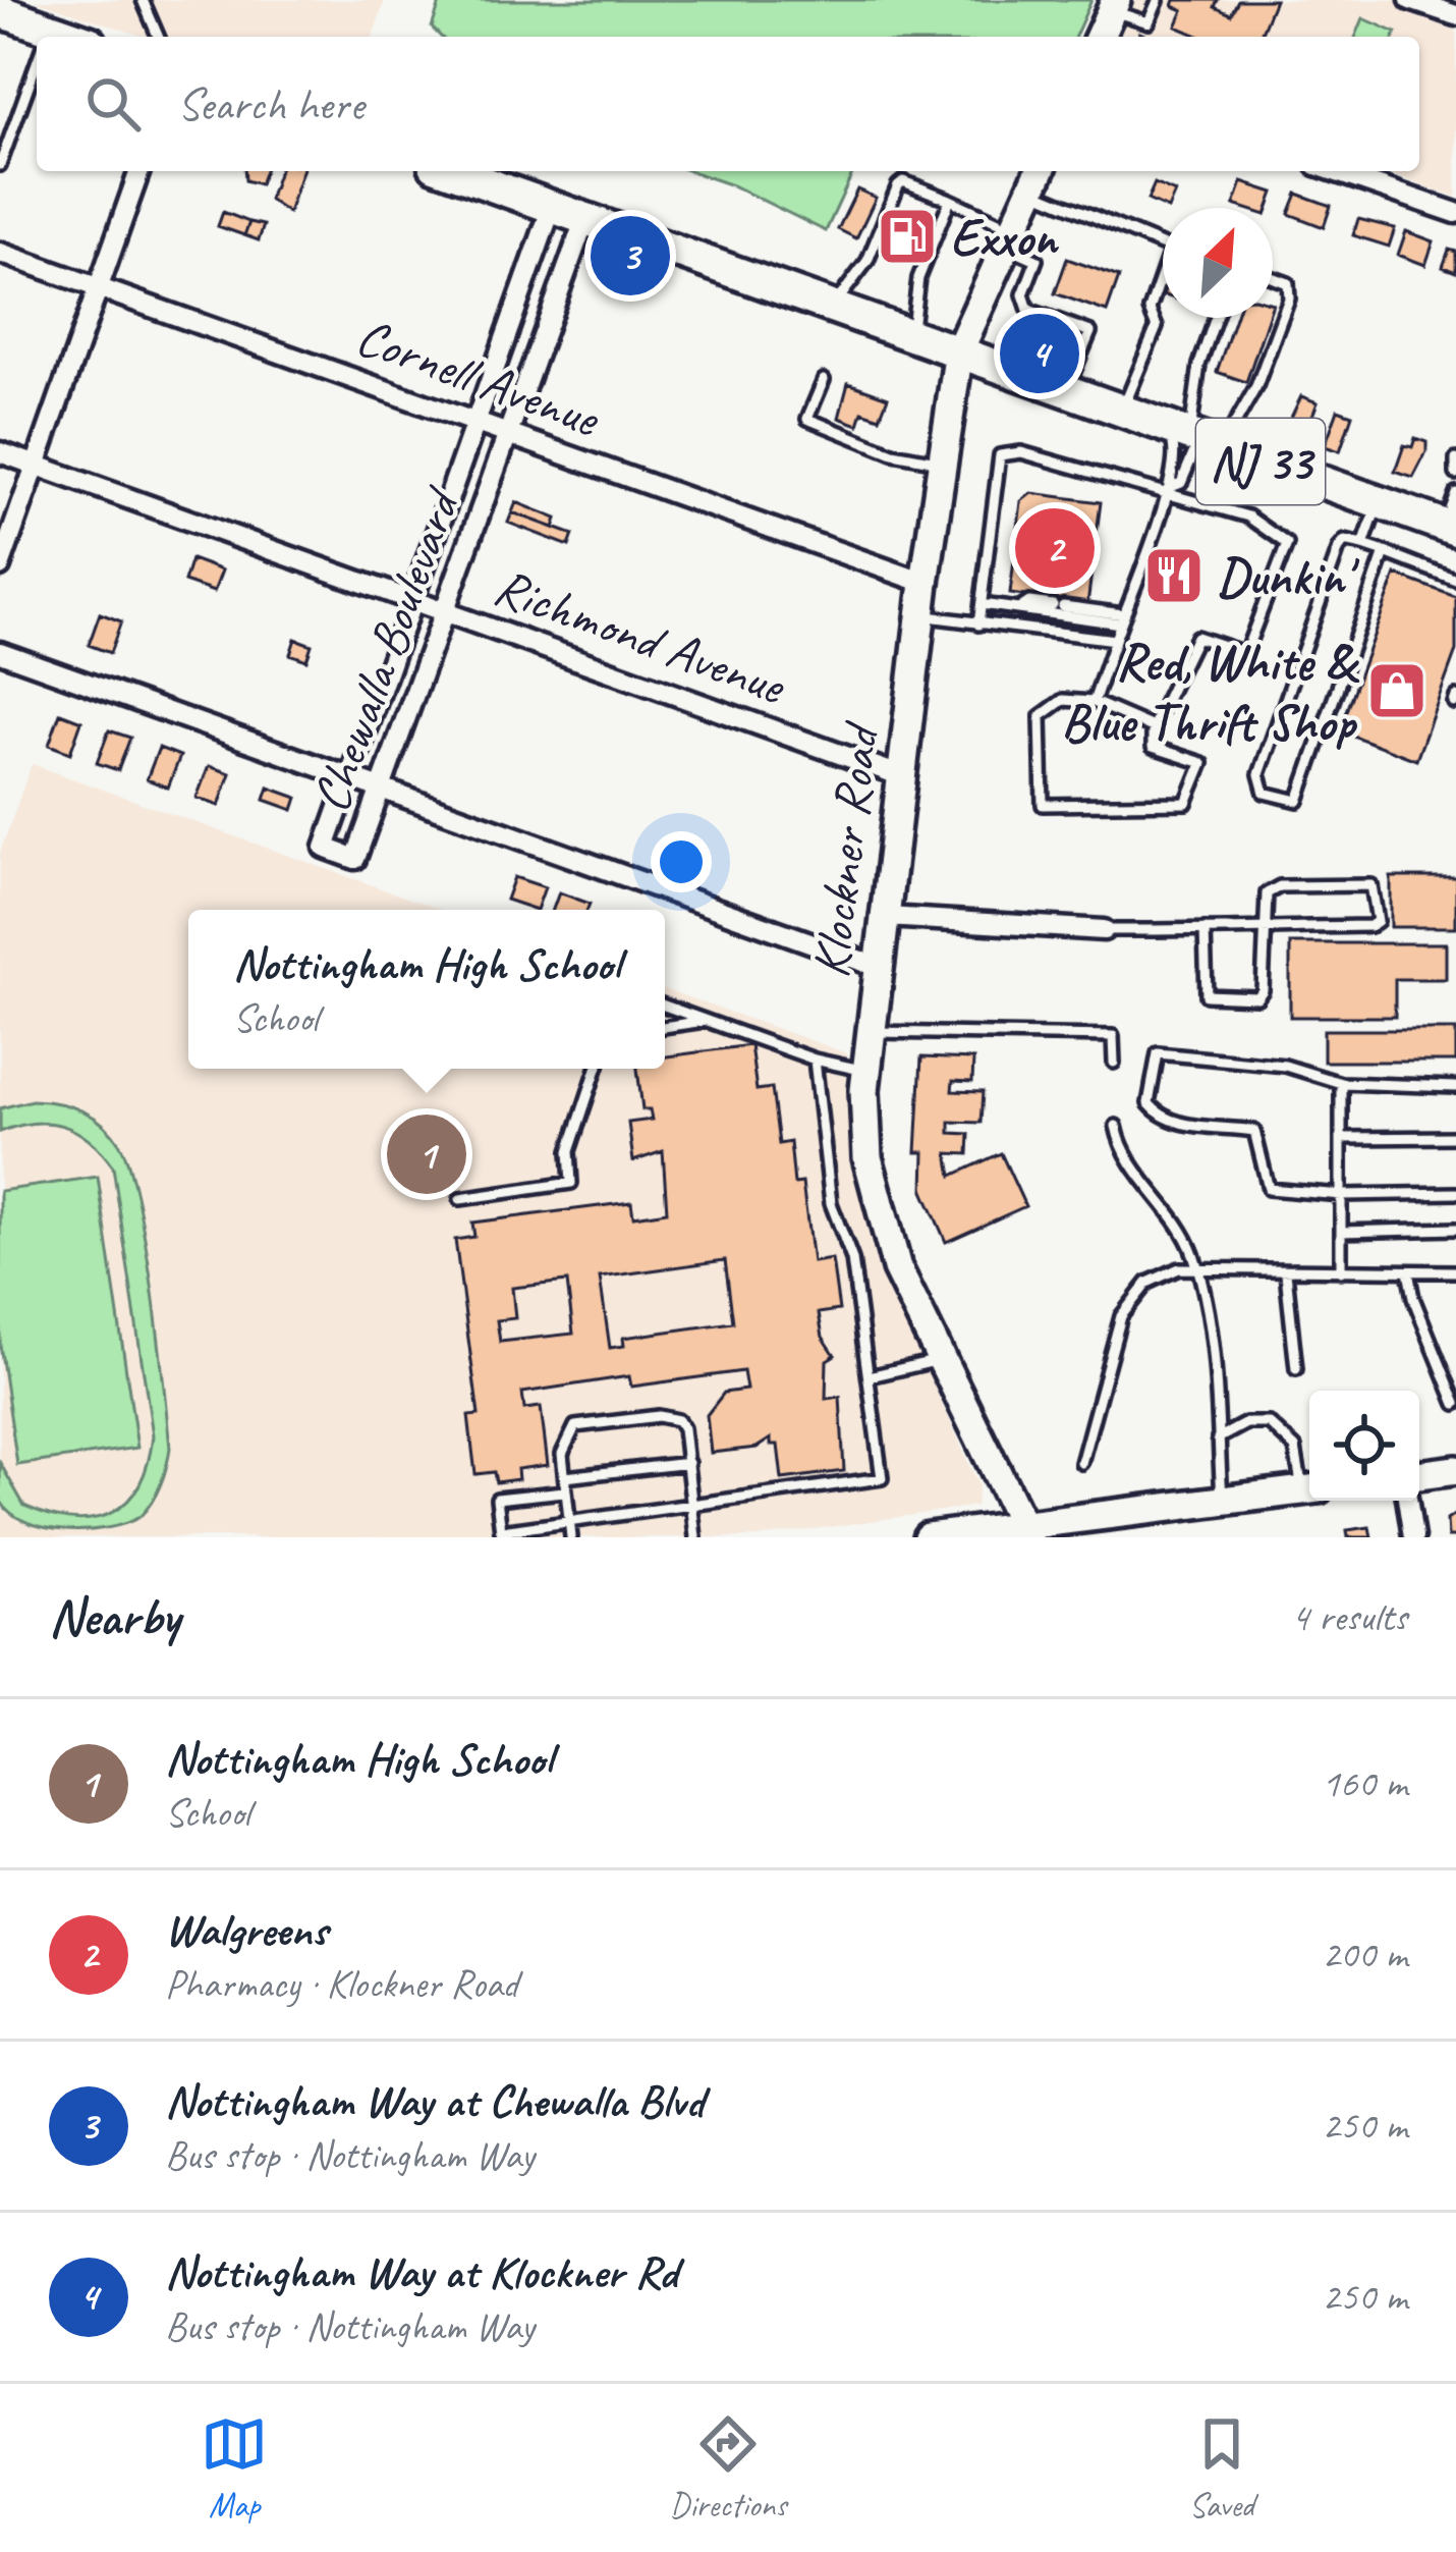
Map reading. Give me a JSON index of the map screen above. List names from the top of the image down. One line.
{"streets":{"main road":["NJ 33","Klockner Road"],"street":["Cornell Avenue","Richmond Avenue","Chewalla Boulevard"]},"crossings":[["Cornell Avenue","Chewalla Boulevard"],["Cornell Avenue","Klockner Road"],["NJ 33","Chewalla Boulevard"],["NJ 33","Klockner Road"],["Richmond Avenue","Chewalla Boulevard"],["Richmond Avenue","Klockner Road"]],"places":{"fuel station":["Exxon"],"restaurant":["Dunkin'"],"shop":["Red, White & Blue Thrift Shop"]},"north":"top right","page":{"search":"Search here","pins":["3","4","2","1"],"popup":["Nottingham High School","School"],"heading":["Nearby","4 results"],"list":[{"mark":"1","name":"Nottingham High School","note":"School","value":"160 m"},{"mark":"2","name":"Walgreens","note":"Pharmacy · Klockner Road","value":"200 m"},{"mark":"3","name":"Nottingham Way at Chewalla Blvd","note":"Bus stop · Nottingham Way","value":"250 m"},{"mark":"4","name":"Nottingham Way at Klockner Rd","note":"Bus stop · Nottingham Way","value":"250 m"}],"nav":["Map","Directions","Saved"]}}
